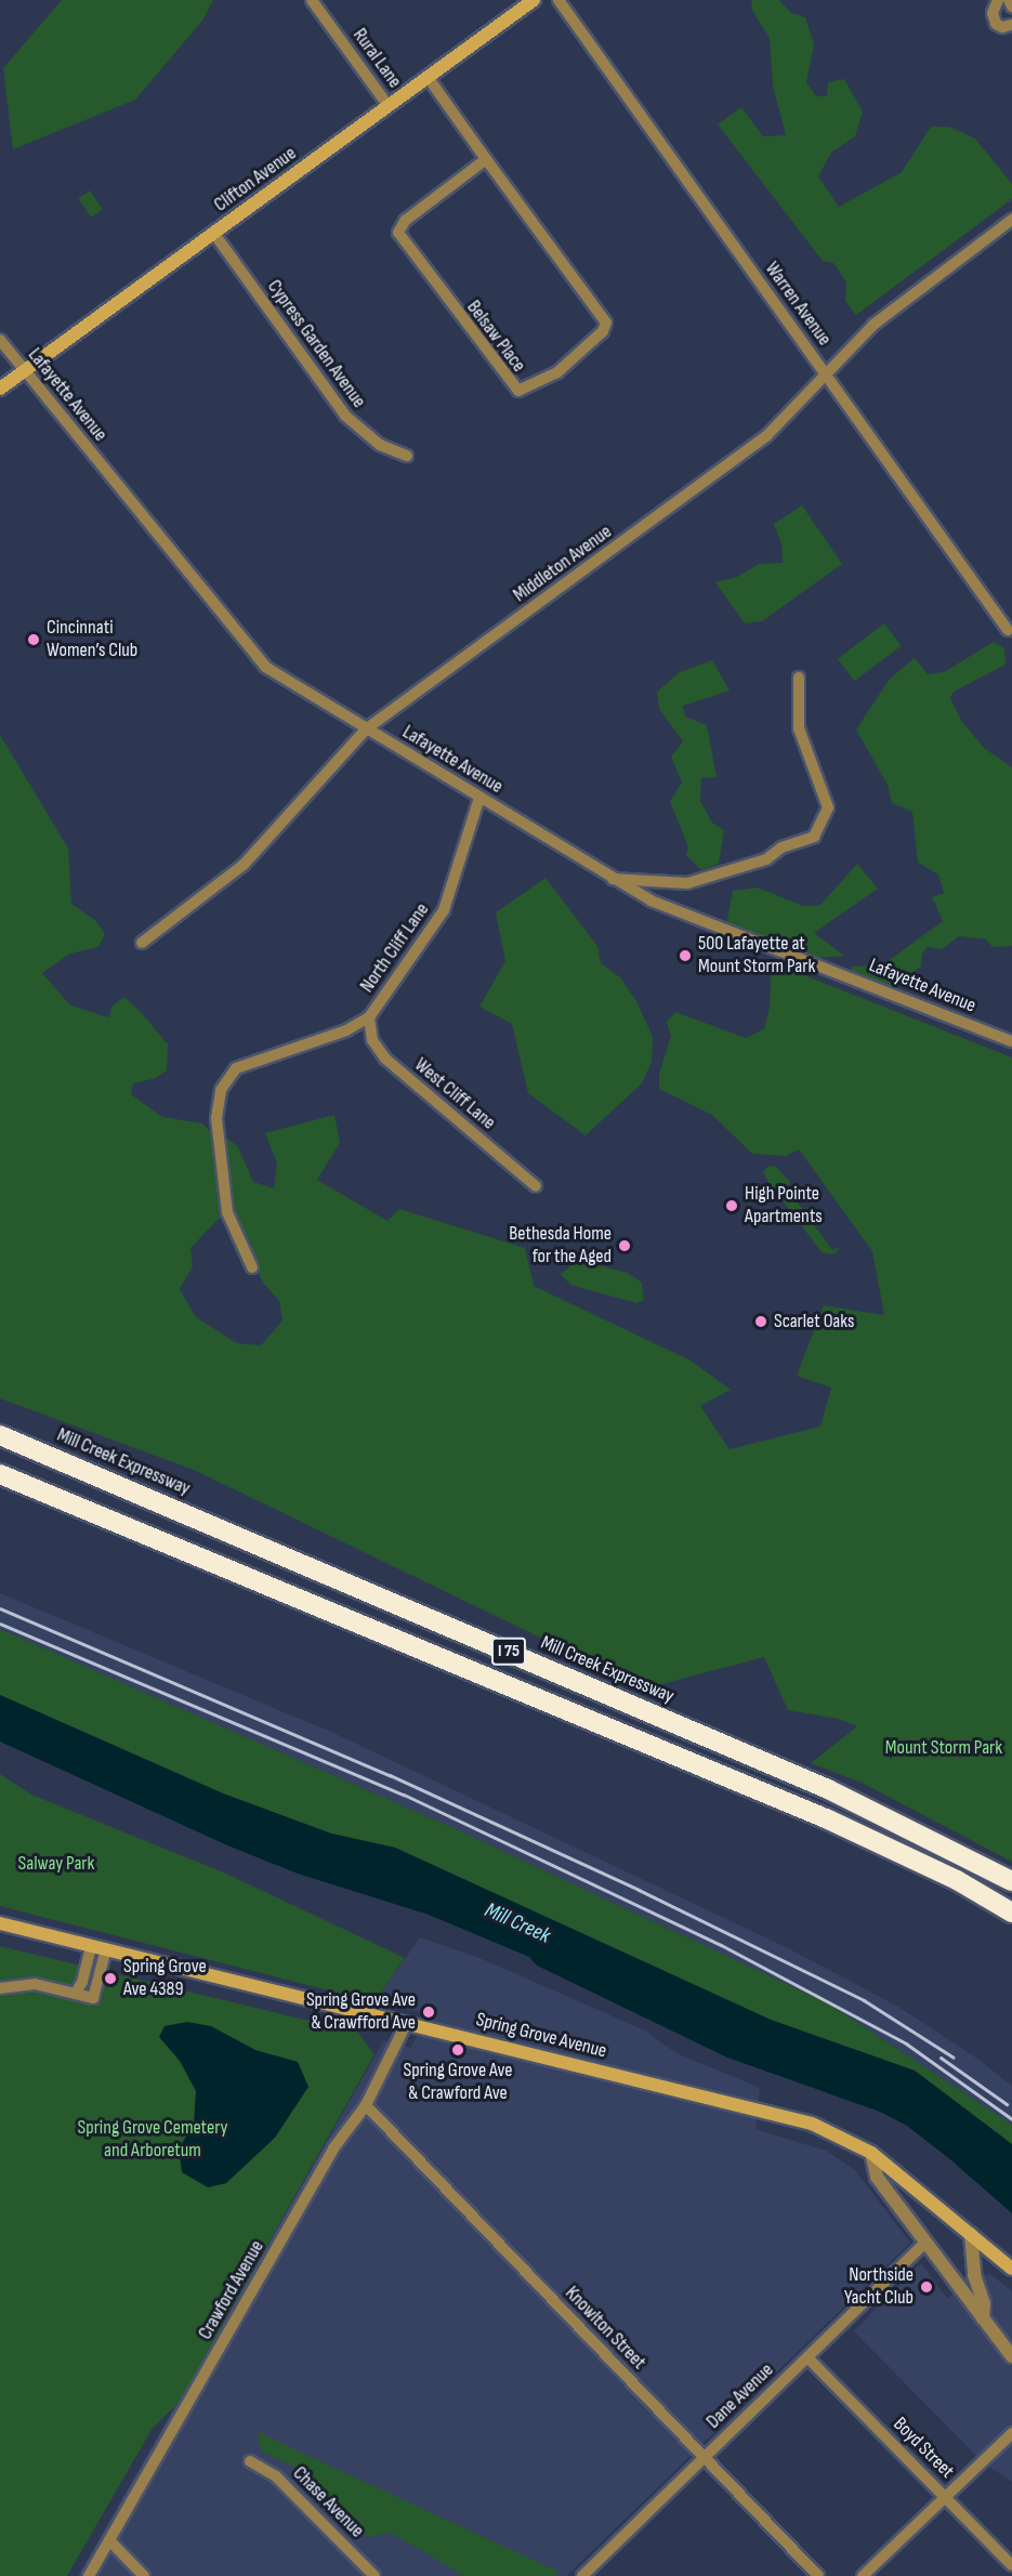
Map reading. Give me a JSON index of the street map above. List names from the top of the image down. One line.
{"streets":{"highway":["Mill Creek Expressway","I 75"],"main road":["Clifton Avenue","Spring Grove Avenue"],"street":["Rural Lane","Warren Avenue","Belsaw Place","Cypress Garden Avenue","Lafayette Avenue","Middleton Avenue","North Cliff Lane","West Cliff Lane","Crawford Avenue","Knowlton Street","Dane Avenue","Boyd Street","Chase Avenue"]},"crossings":[["Rural Lane","Clifton Avenue"],["Clifton Avenue","Belsaw Place"],["Clifton Avenue","Cypress Garden Avenue"],["Clifton Avenue","Lafayette Avenue"],["Warren Avenue","Middleton Avenue"],["Lafayette Avenue","Middleton Avenue"],["Lafayette Avenue","North Cliff Lane"],["North Cliff Lane","West Cliff Lane"],["Spring Grove Avenue","Crawford Avenue"],["Crawford Avenue","Knowlton Street"],["Knowlton Street","Dane Avenue"],["Dane Avenue","Boyd Street"]],"water":["Mill Creek"],"parks":["Mount Storm Park","Salway Park","Spring Grove Cemetery and Arboretum"],"places":["Cincinnati Women’s Club","500 Lafayette at Mount Storm Park","High Pointe Apartments","Bethesda Home for the Aged","Scarlet Oaks","Spring Grove Ave 4389","Spring Grove Ave & Crawfford Ave","Spring Grove Ave & Crawford Ave","Northside Yacht Club"]}
